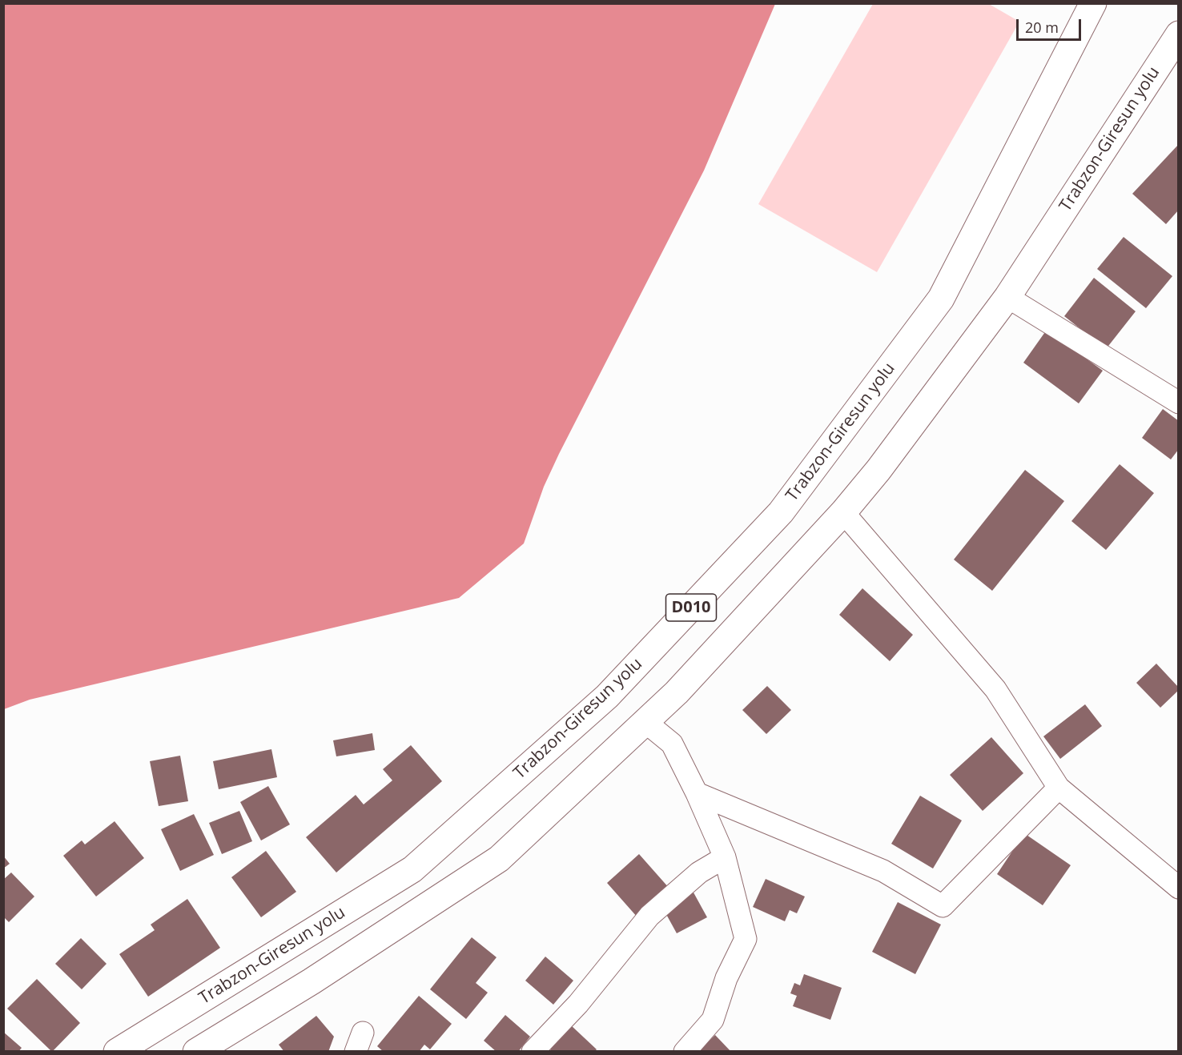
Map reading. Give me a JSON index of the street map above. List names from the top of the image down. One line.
{"streets":{"highway":["Trabzon-Giresun yolu","D010"]},"scale_bar":"20 m"}
